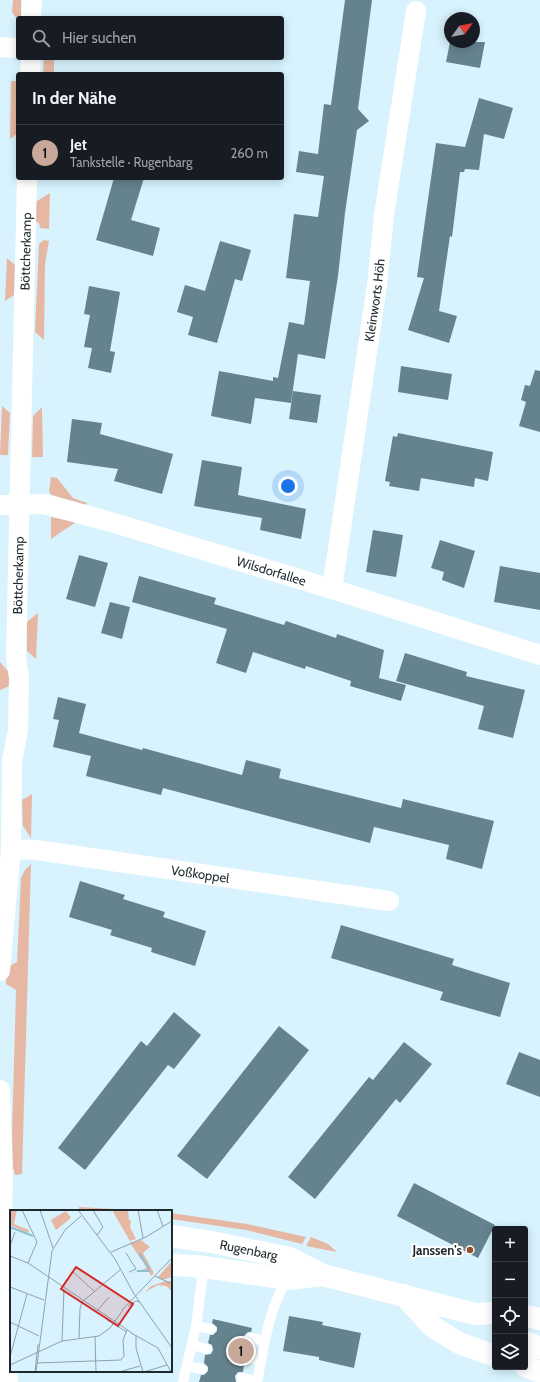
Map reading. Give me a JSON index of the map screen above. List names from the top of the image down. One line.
{"streets":{"main road":["Rugenbarg"],"street":["Böttcherkamp","Kleinworts Höh","Wilsdorfallee","Voßkoppel"]},"crossings":[["Böttcherkamp","Wilsdorfallee"],["Böttcherkamp","Voßkoppel"],["Kleinworts Höh","Wilsdorfallee"]],"places":["Janssen's"],"north":"top right","page":{"search":"Hier suchen","heading":"In der Nähe","list":[{"mark":"1","name":"Jet","note":"Tankstelle · Rugenbarg","value":"260 m"}],"map_buttons":["+","−"],"pins":"1"}}
